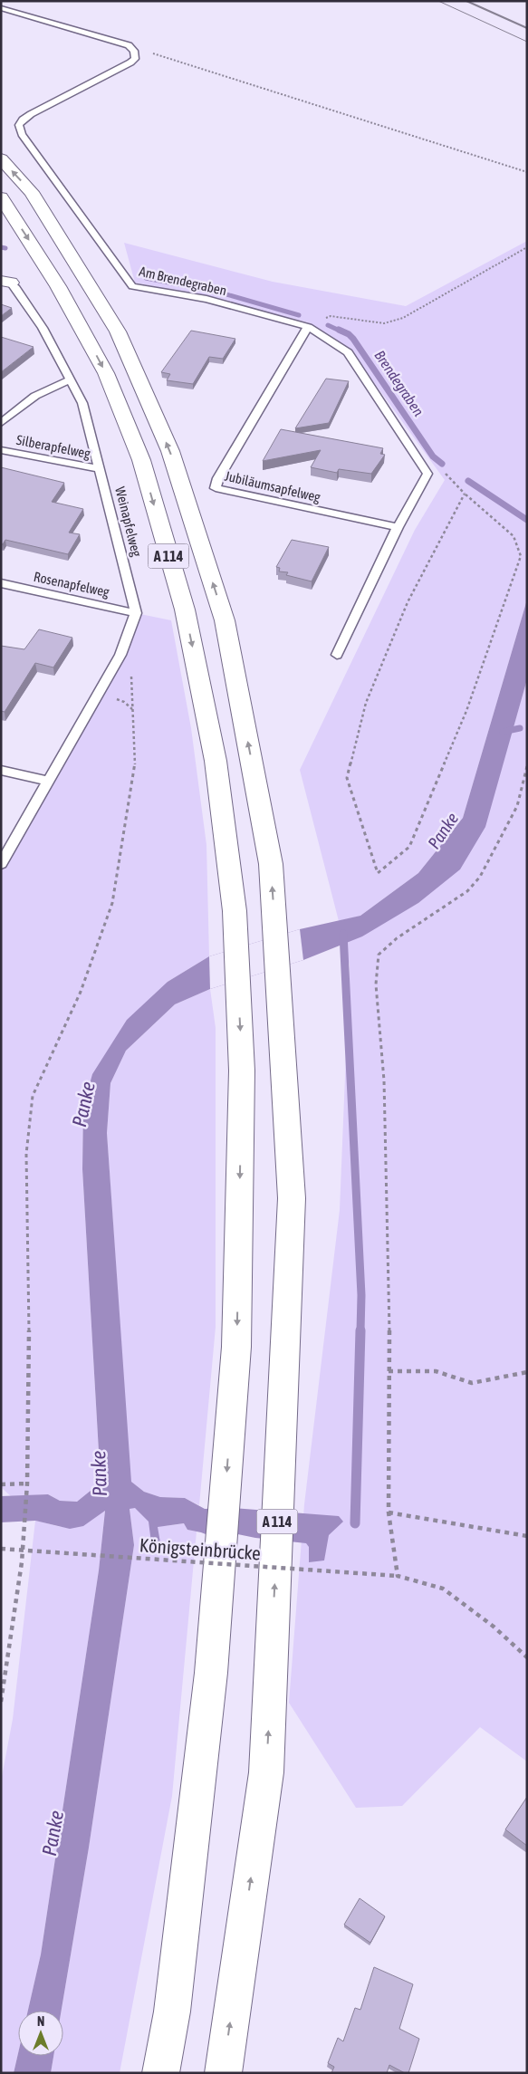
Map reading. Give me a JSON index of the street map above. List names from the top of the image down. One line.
{"streets":{"highway":["A 114"],"lane":["Am Brendegraben","Silberapfelweg","Jubiläumsapfelweg","Weinapfelweg","Rosenapfelweg"],"path":["Königsteinbrücke"]},"crossings":[["Am Brendegraben","Jubiläumsapfelweg"],["Silberapfelweg","Weinapfelweg"],["Weinapfelweg","Rosenapfelweg"]],"water":["Brendegraben","Panke"],"north":"top"}
